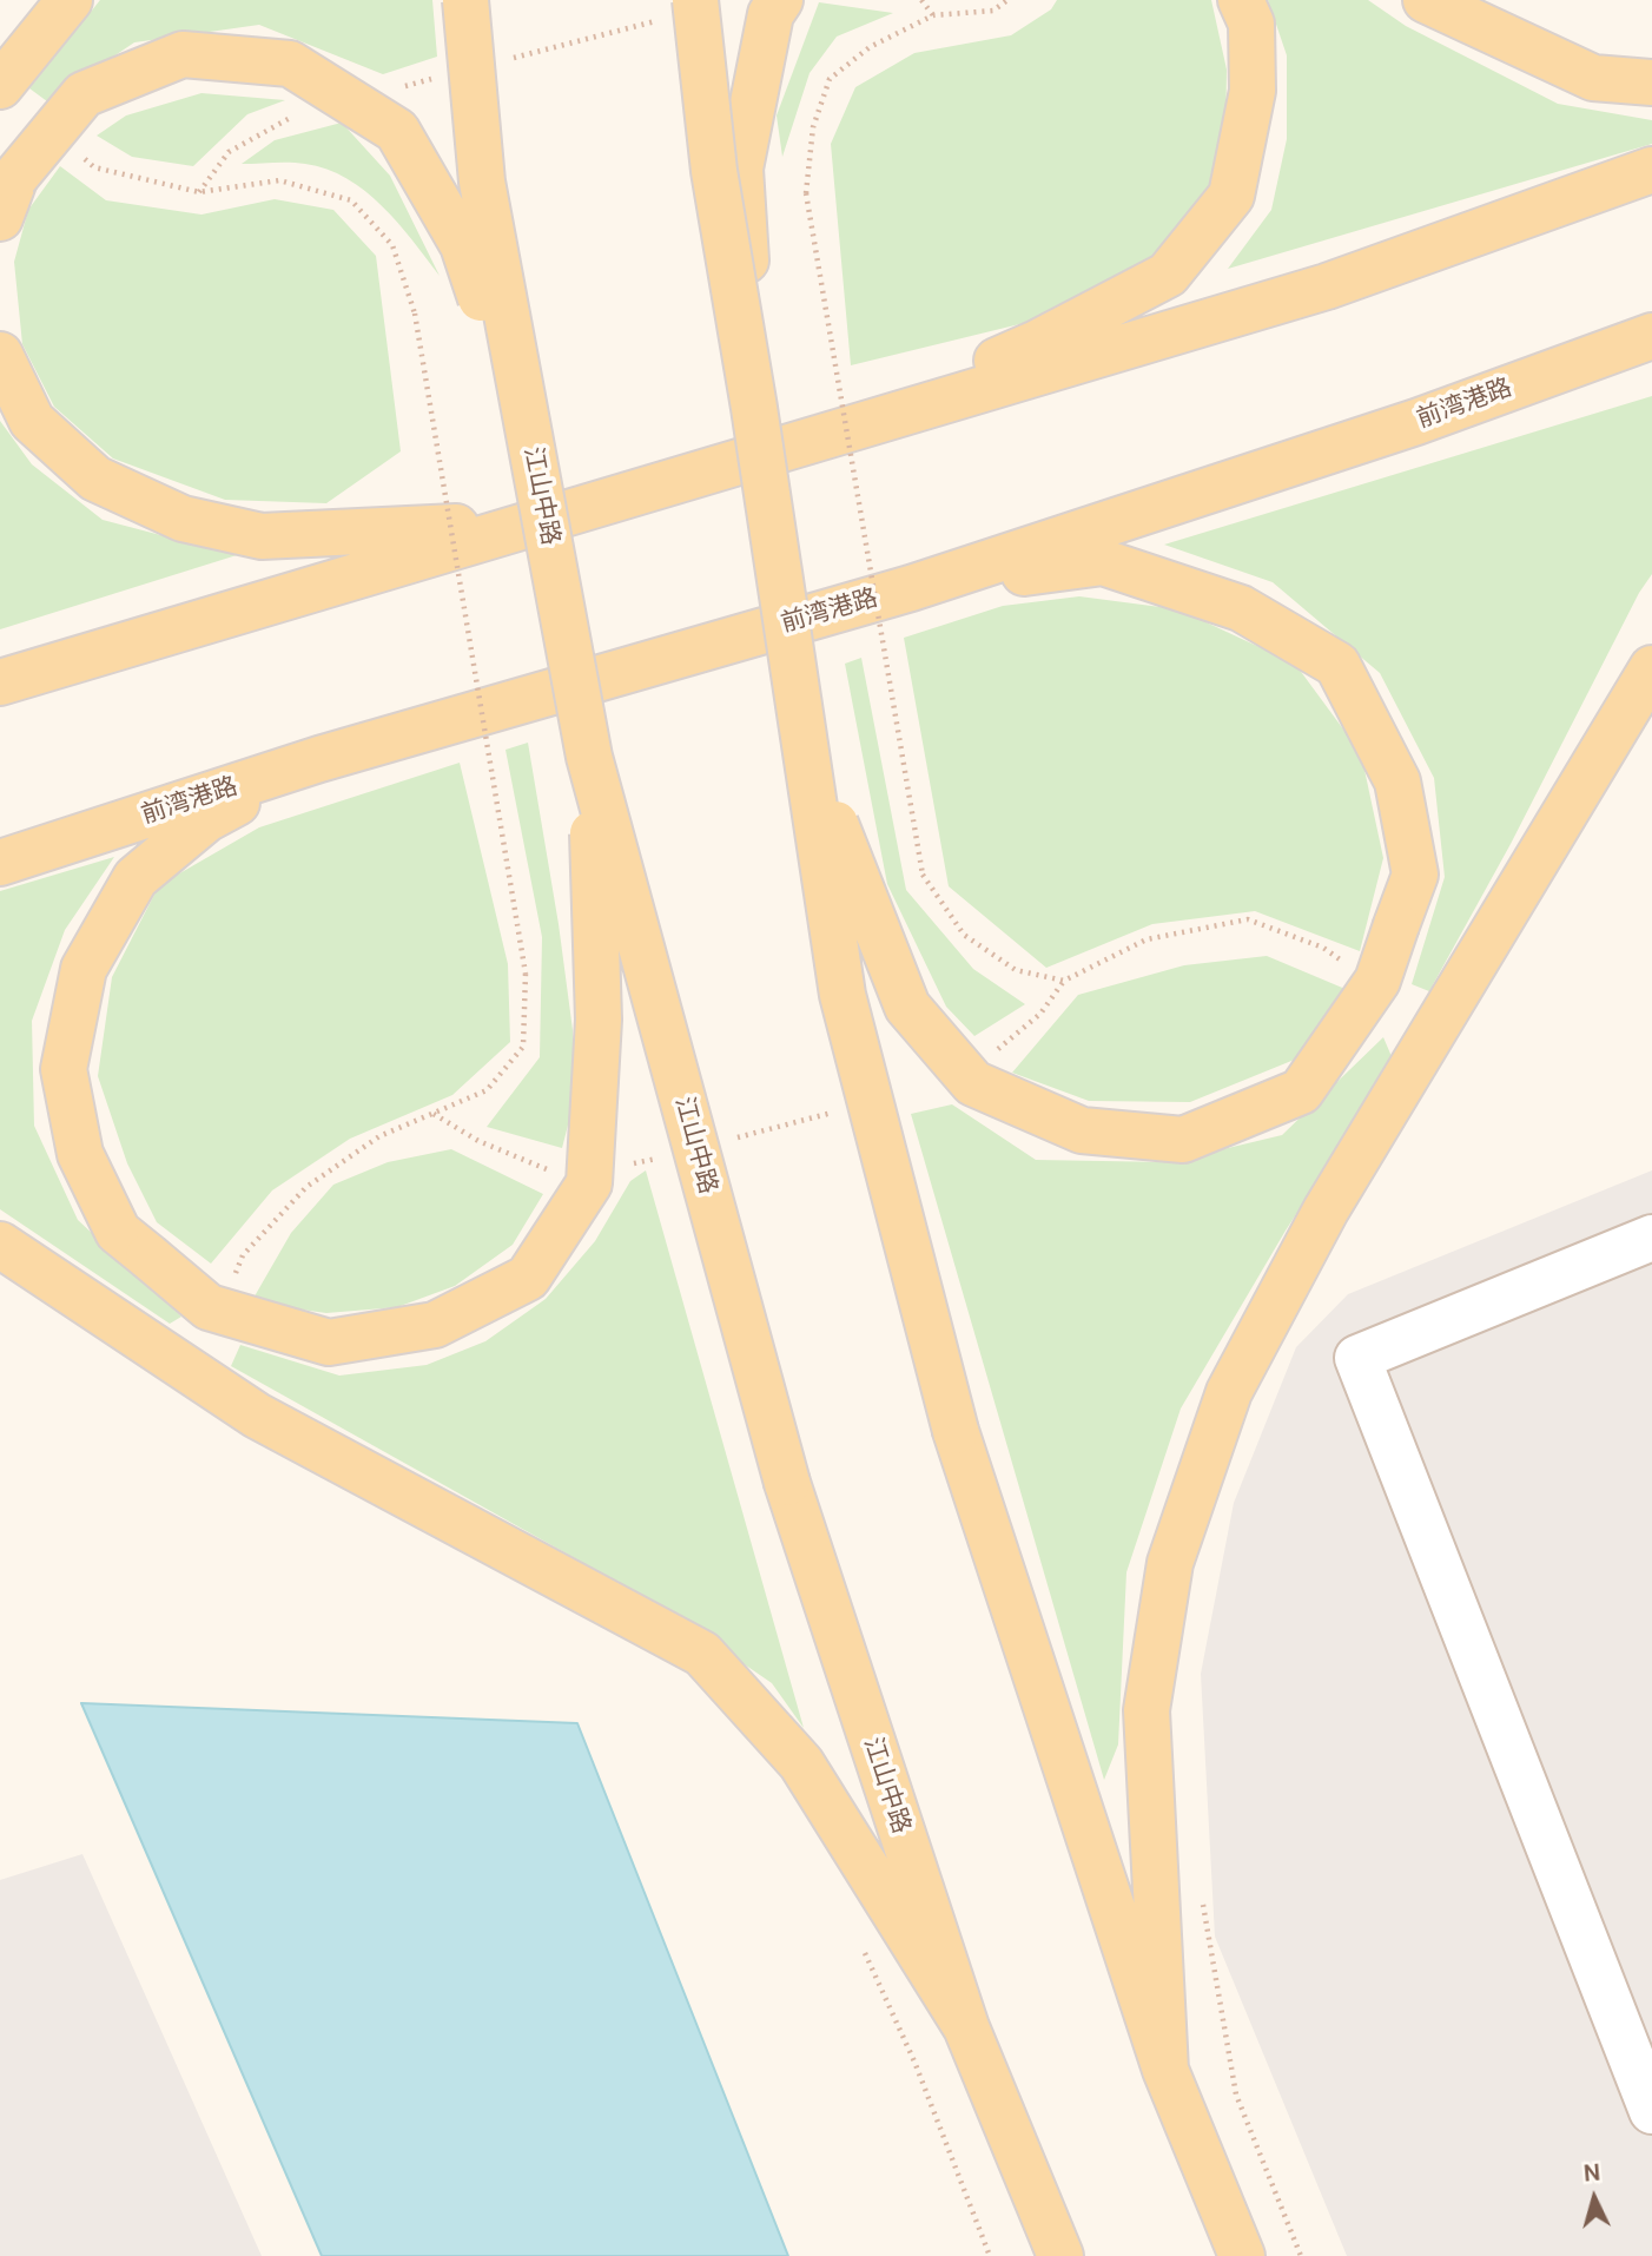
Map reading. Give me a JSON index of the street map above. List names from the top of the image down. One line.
{"streets":{"main road":["前湾港路","江山中路"]},"north":"top"}
